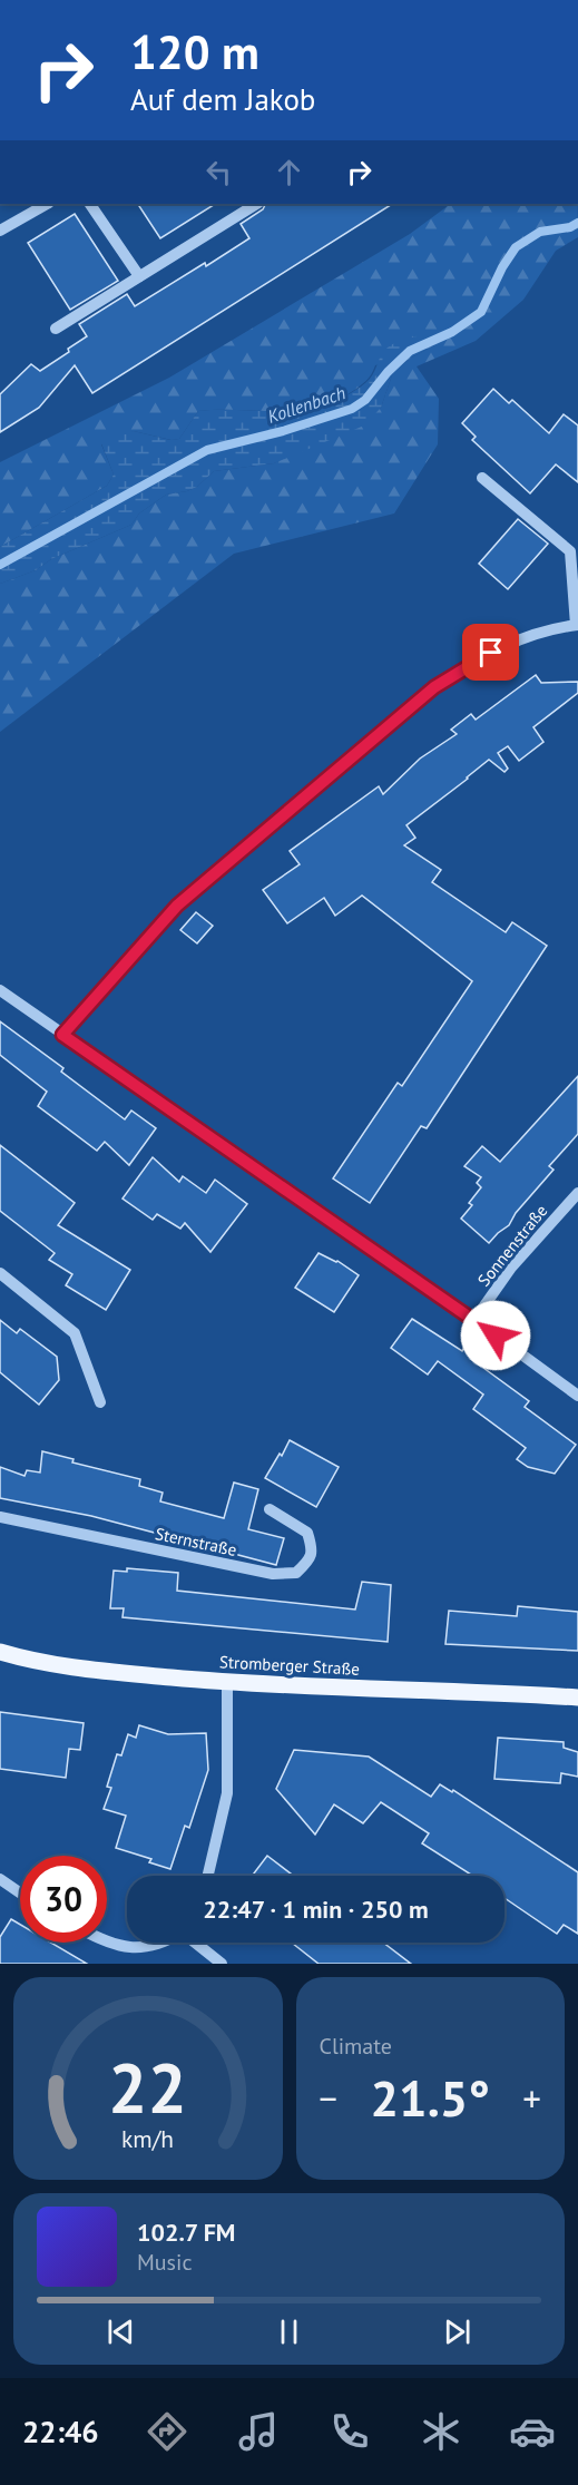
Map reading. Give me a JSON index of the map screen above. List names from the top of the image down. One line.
{"streets":{"main road":["Stromberger Straße"],"street":["Sonnenstraße","Sternstraße"]},"water":["Kollenbach"],"page":{"turn":["120 m","Auf dem Jakob"],"limit":"30","trip":"22:47 · 1 min · 250 m","tile":"Climate","heat":["−","21.5°","+"],"song":["102.7 FM","Music"],"tabs":"22:46","gauge":["22","km/h"]}}
